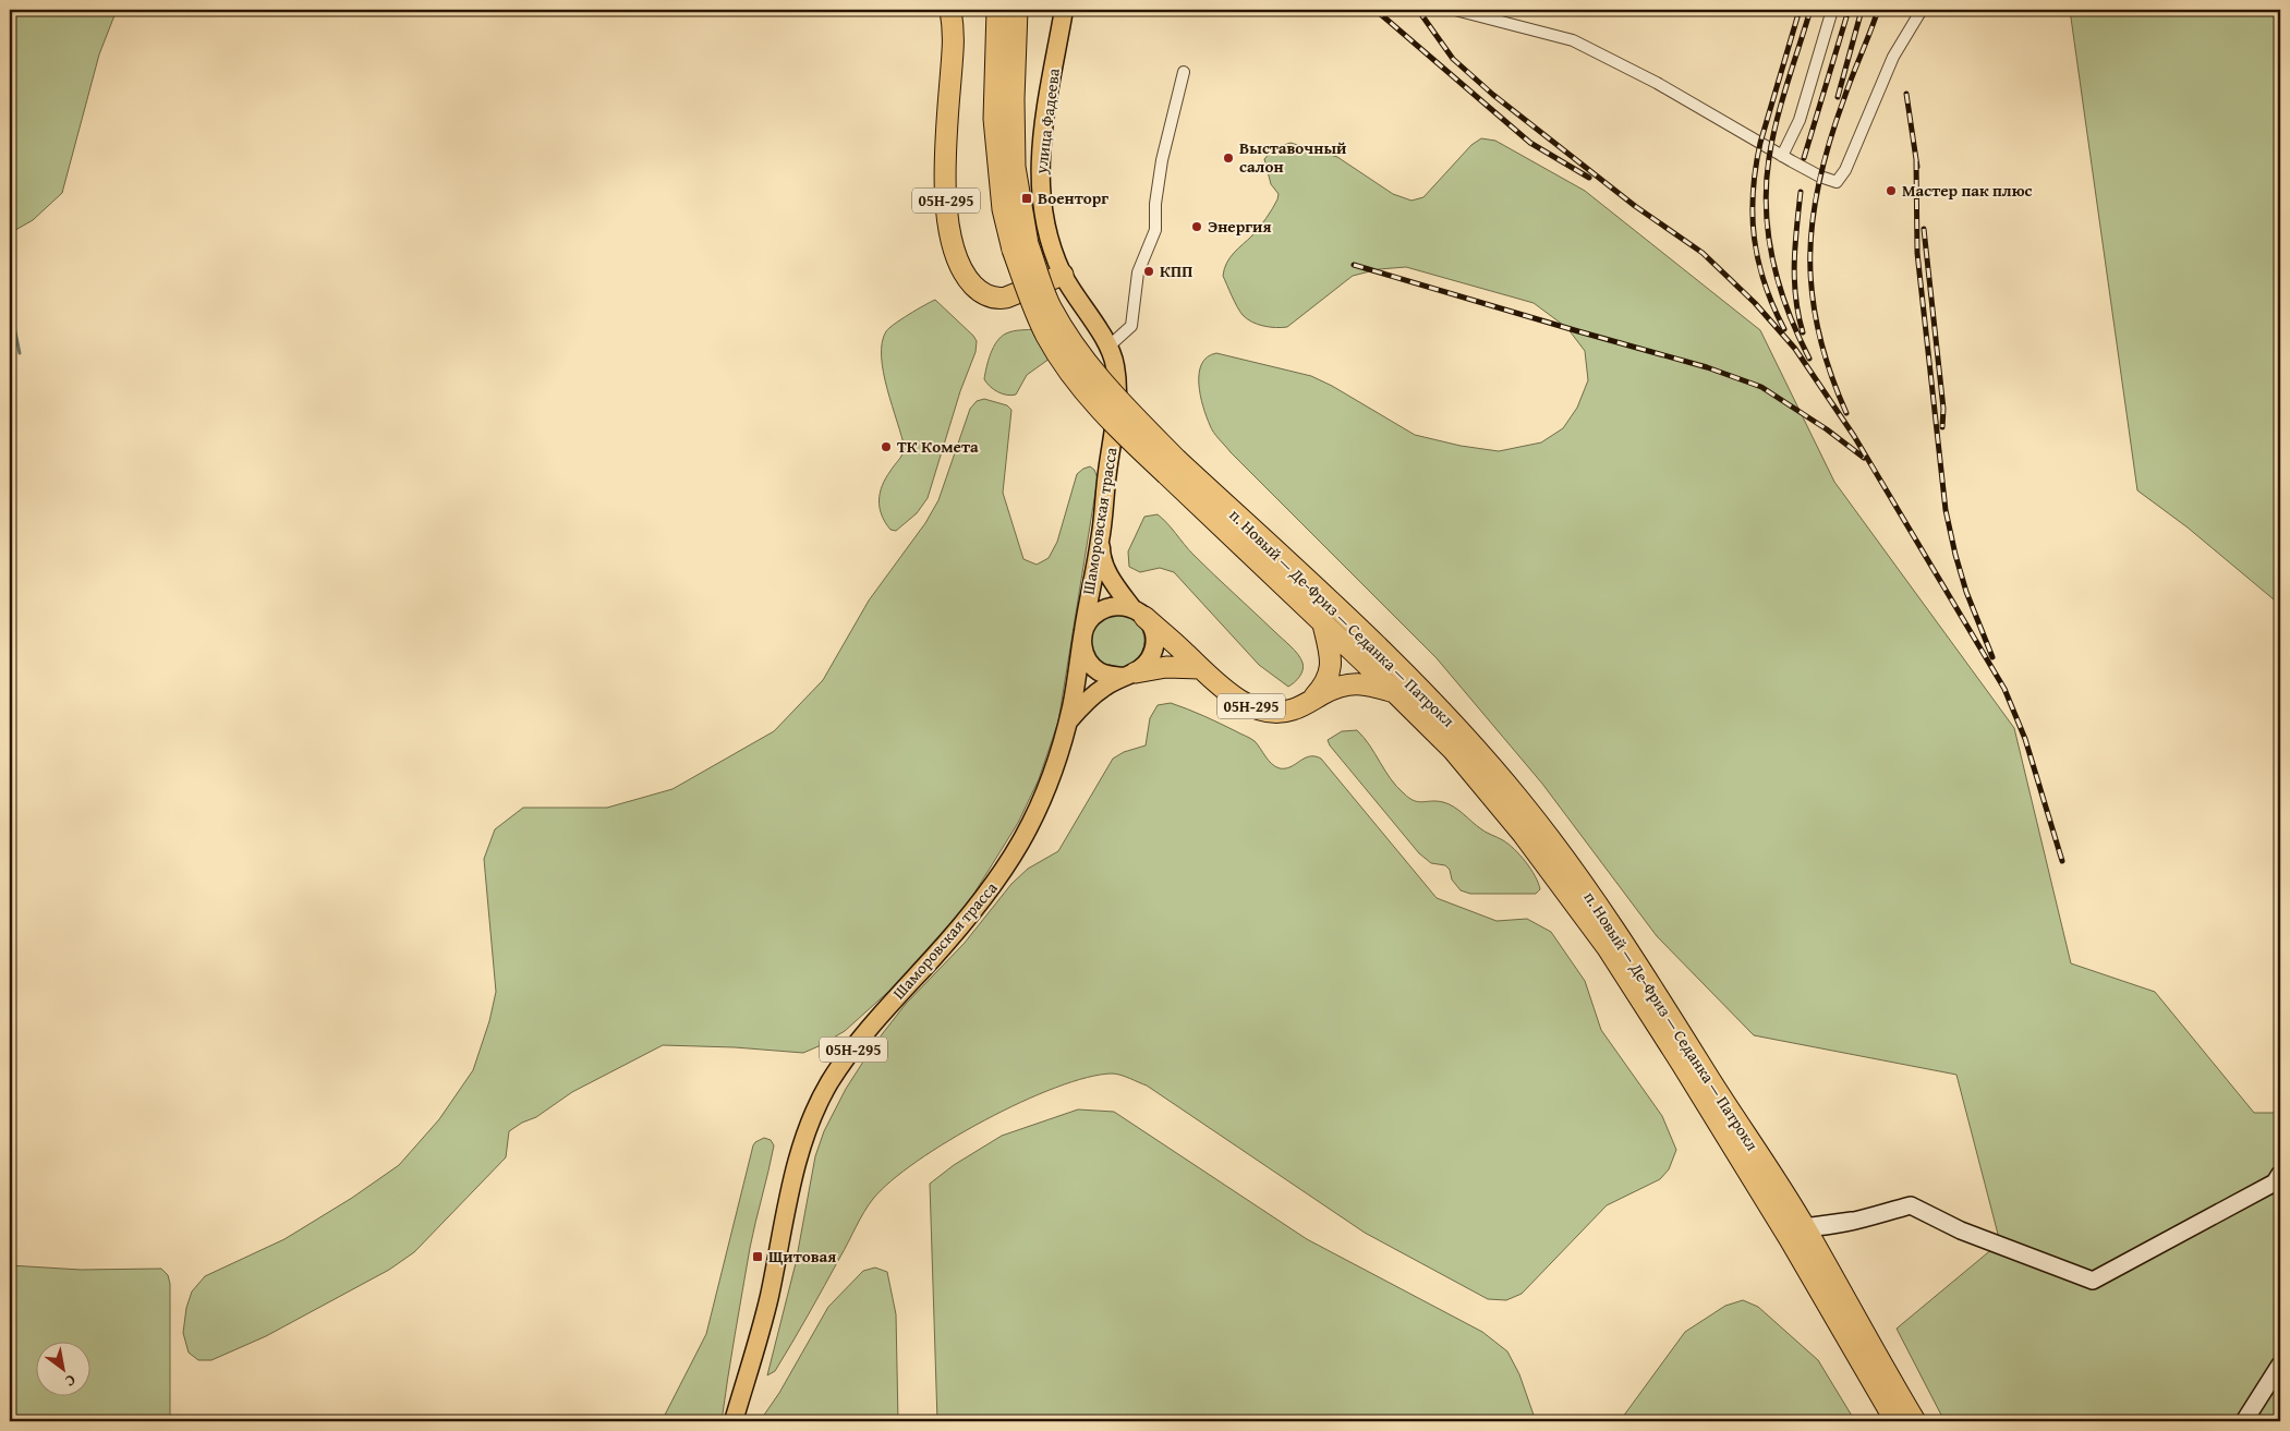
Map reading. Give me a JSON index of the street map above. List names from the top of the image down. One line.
{"streets":{"highway":["05Н-295","п. Новый — Де-Фриз — Седанка — Патрокл"],"main road":["улица Фадеева","Шаморовская трасса"]},"crossings":[["улица Фадеева","05Н-295"],["улица Фадеева","Шаморовская трасса"],["05Н-295","Шаморовская трасса"],["05Н-295","п. Новый — Де-Фриз — Седанка — Патрокл"]],"places":{"other":["Выставочный салон","Мастер пак плюс","Энергия","КПП","ТК Комета"],"transit":["Военторг","Щитовая"]},"north":"bottom right"}
